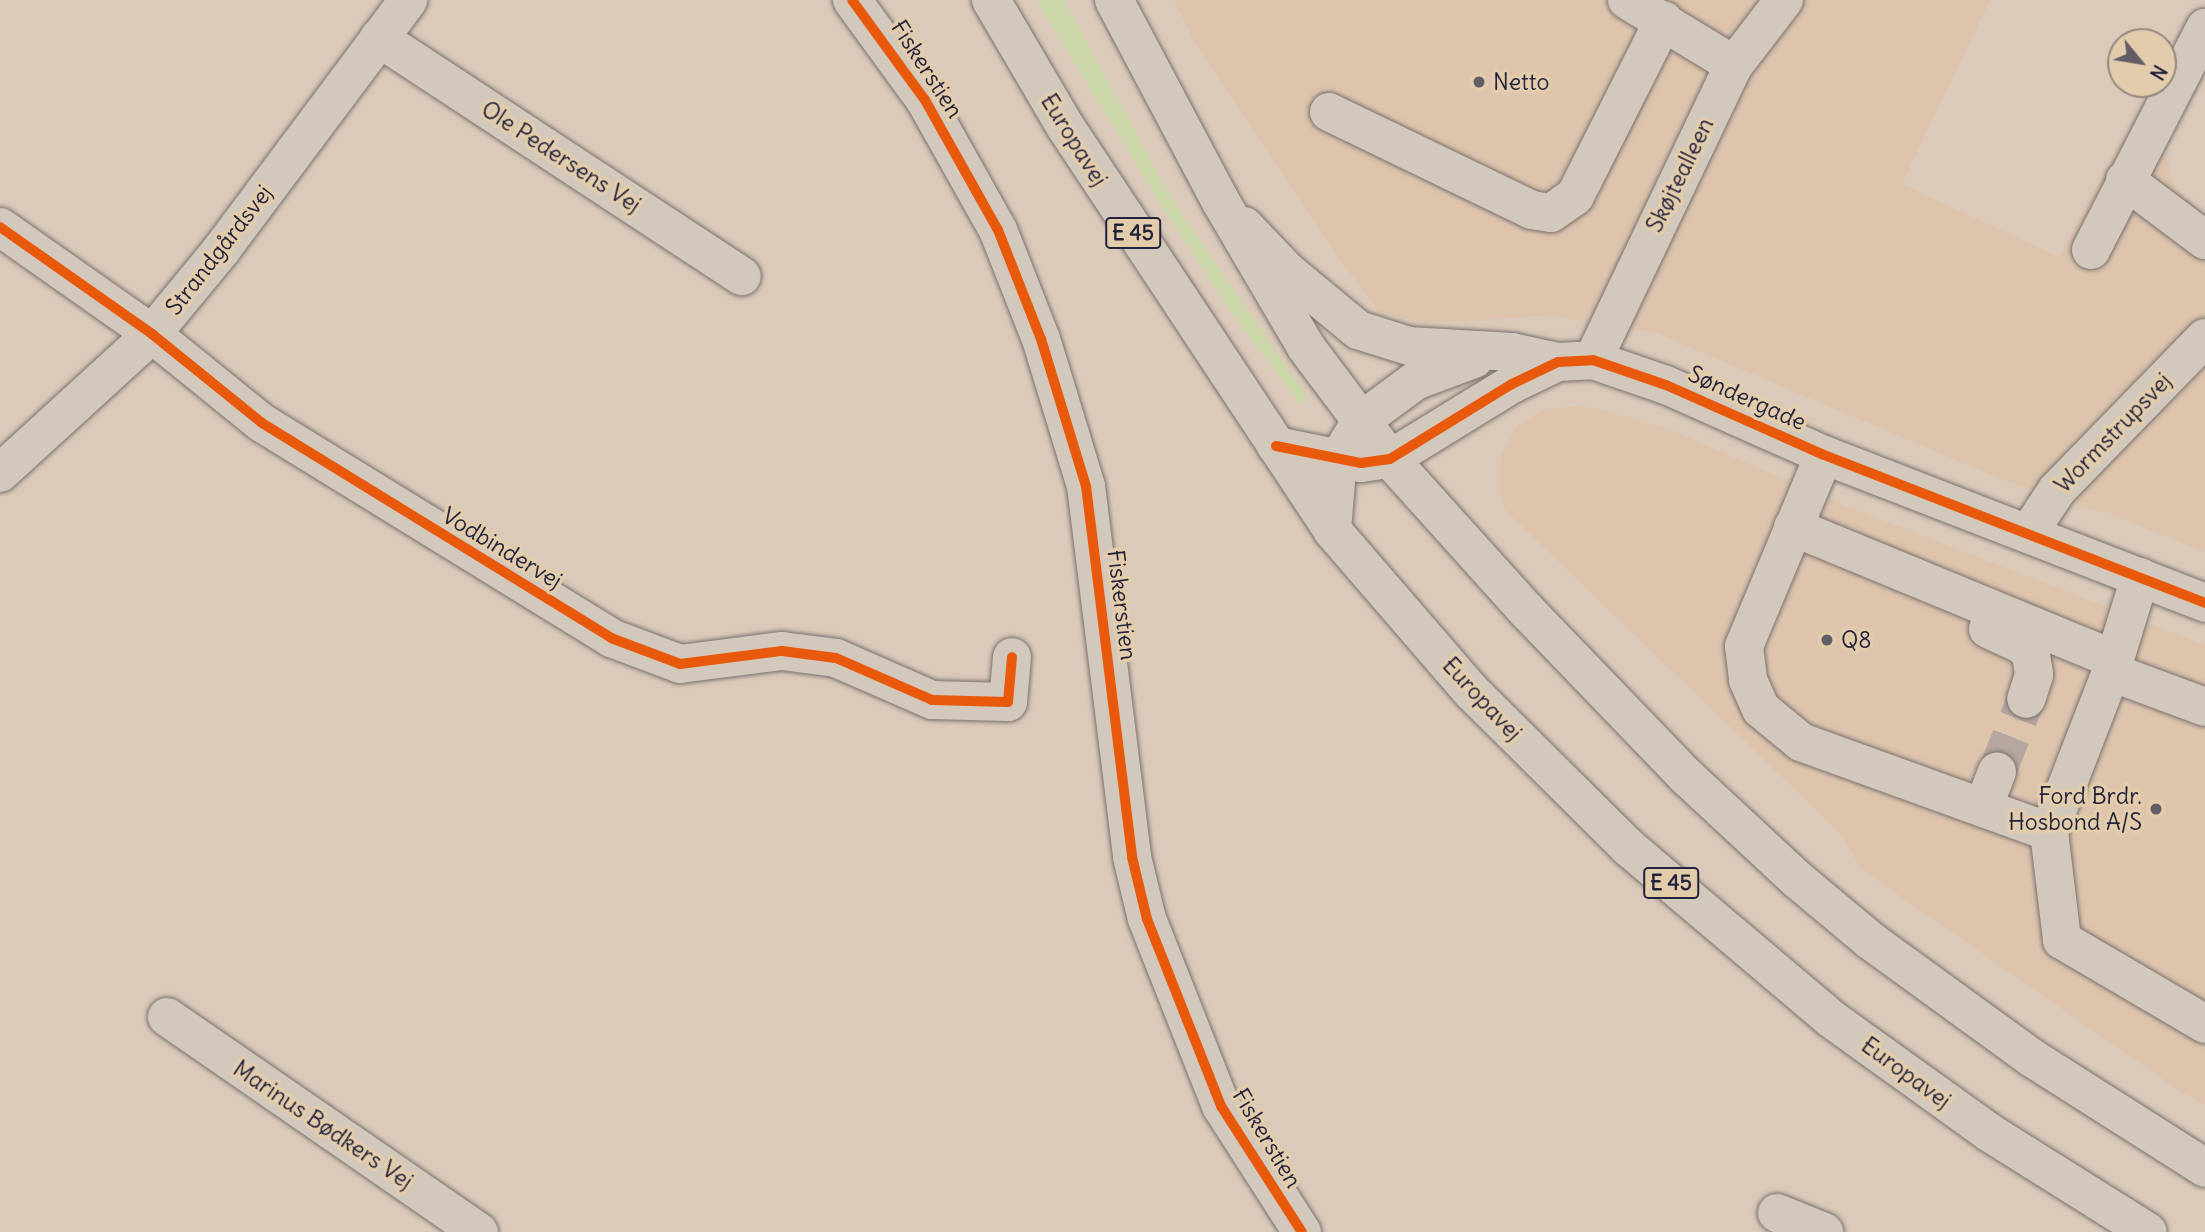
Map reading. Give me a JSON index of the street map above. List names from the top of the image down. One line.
{"streets":{"street":["Fiskerstien","Europavej","Ole Pedersens Vej","Skøjtealleen","E 45","Strandgårdsvej","Søndergade","Wormstrupsvej","Vodbindervej","Marinus Bødkers Vej"]},"crossings":[["Europavej","Søndergade"],["Ole Pedersens Vej","Strandgårdsvej"],["Skøjtealleen","Søndergade"],["Strandgårdsvej","Vodbindervej"],["Søndergade","Wormstrupsvej"]],"places":["Netto","Q8","Ford Brdr. Hosbond A/S"],"north":"bottom right"}
